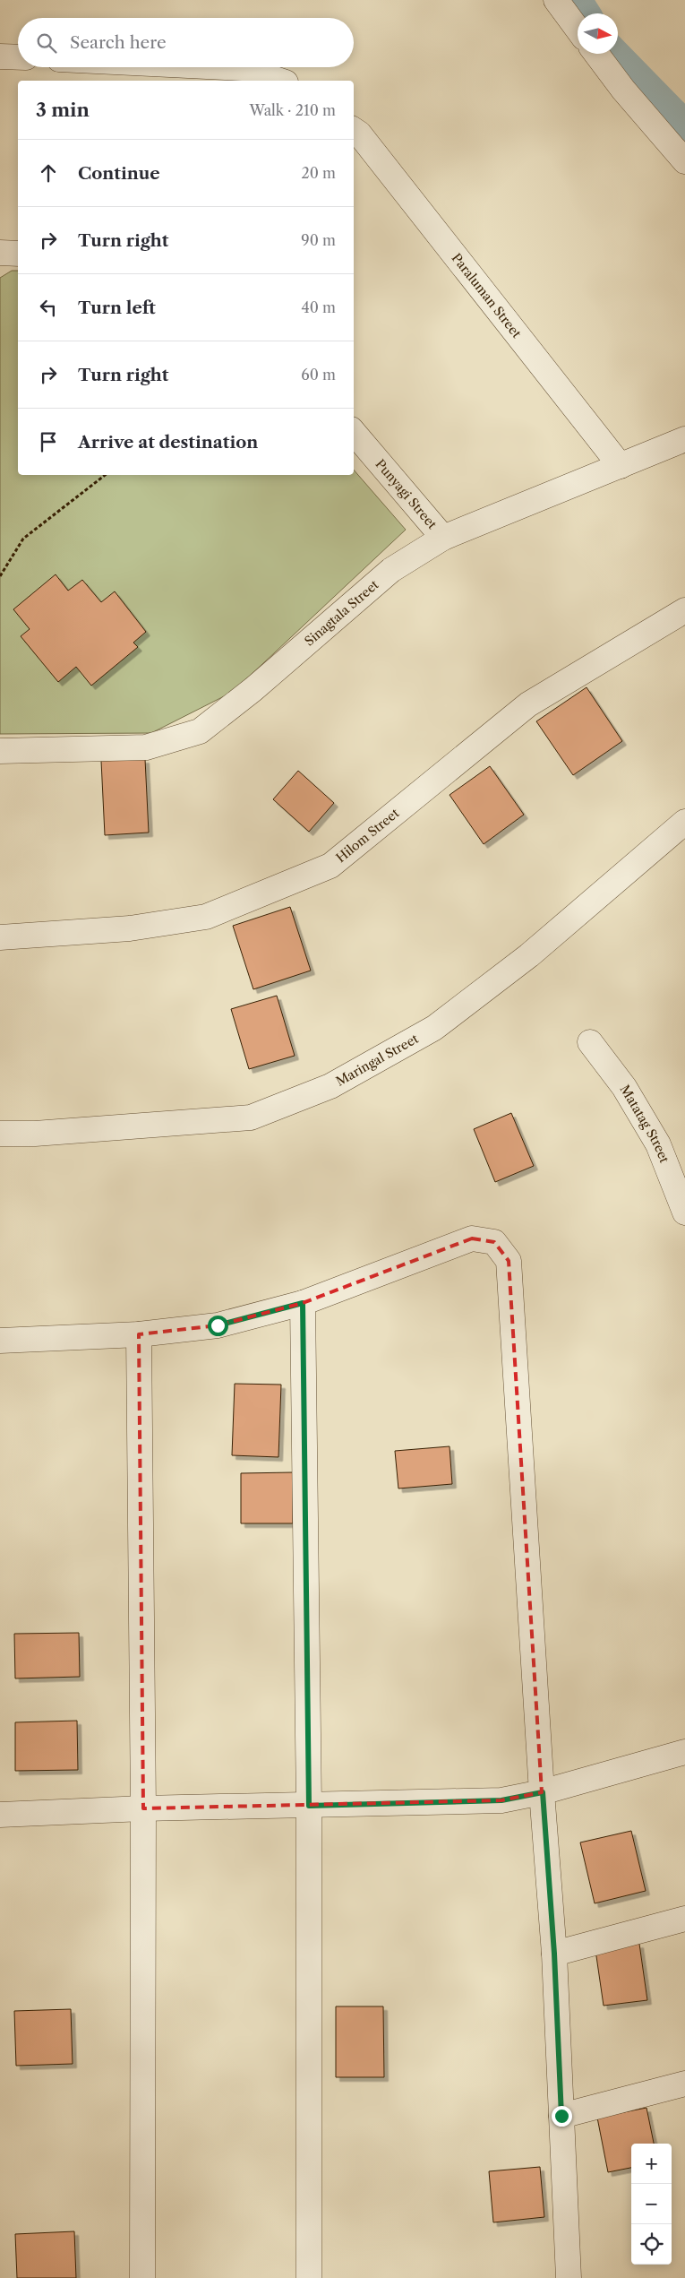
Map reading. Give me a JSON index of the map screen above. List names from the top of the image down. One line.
{"streets":{"street":["Paraluman Street","Punyagi Street","Sinagtala Street","Hilom Street","Maringal Street","Matatag Street"]},"crossings":[["Paraluman Street","Sinagtala Street"],["Punyagi Street","Sinagtala Street"]],"north":"right","page":{"search":"Search here","heading":["3 min","Walk · 210 m"],"list":[["Continue","20 m"],["Turn right","90 m"],["Turn left","40 m"],["Turn right","60 m"],"Arrive at destination"],"map_buttons":["+","−"]}}
